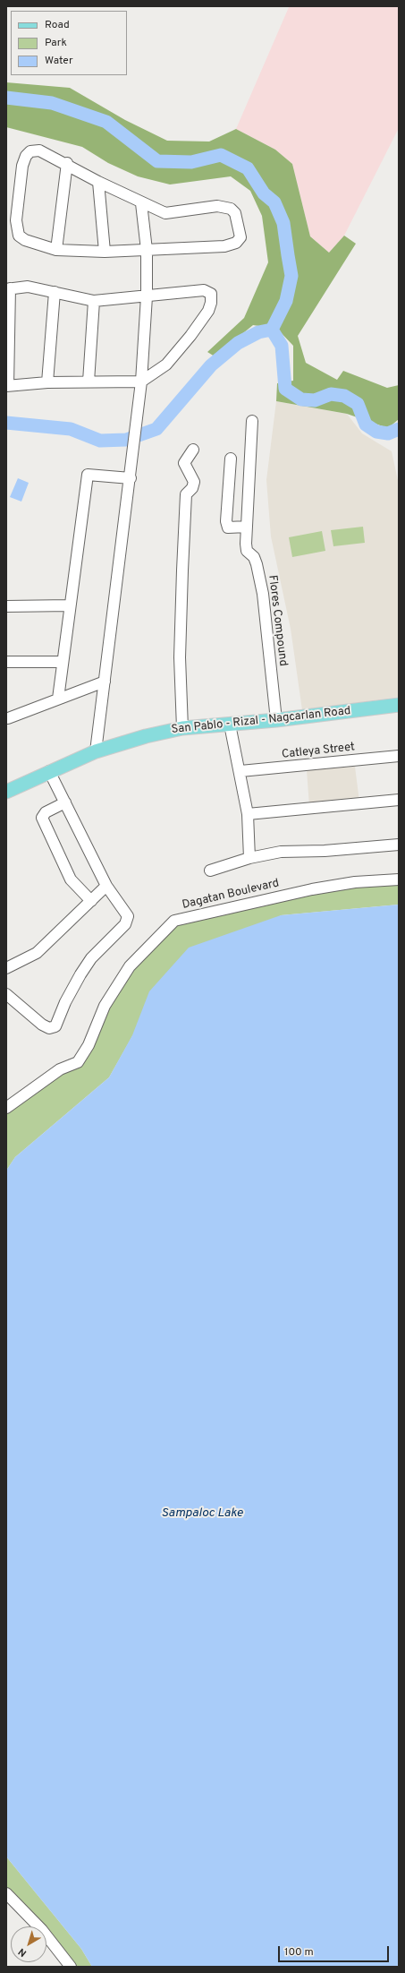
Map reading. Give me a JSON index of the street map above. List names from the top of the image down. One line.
{"streets":{"main road":["San Pablo - Rizal - Nagcarlan Road"],"street":["Flores Compound","Catleya Street","Dagatan Boulevard"]},"crossings":[["Flores Compound","San Pablo - Rizal - Nagcarlan Road"]],"water":["Sampaloc Lake"],"legend":["Road","Park","Water"],"scale_bar":"100 m","north":"bottom left"}
